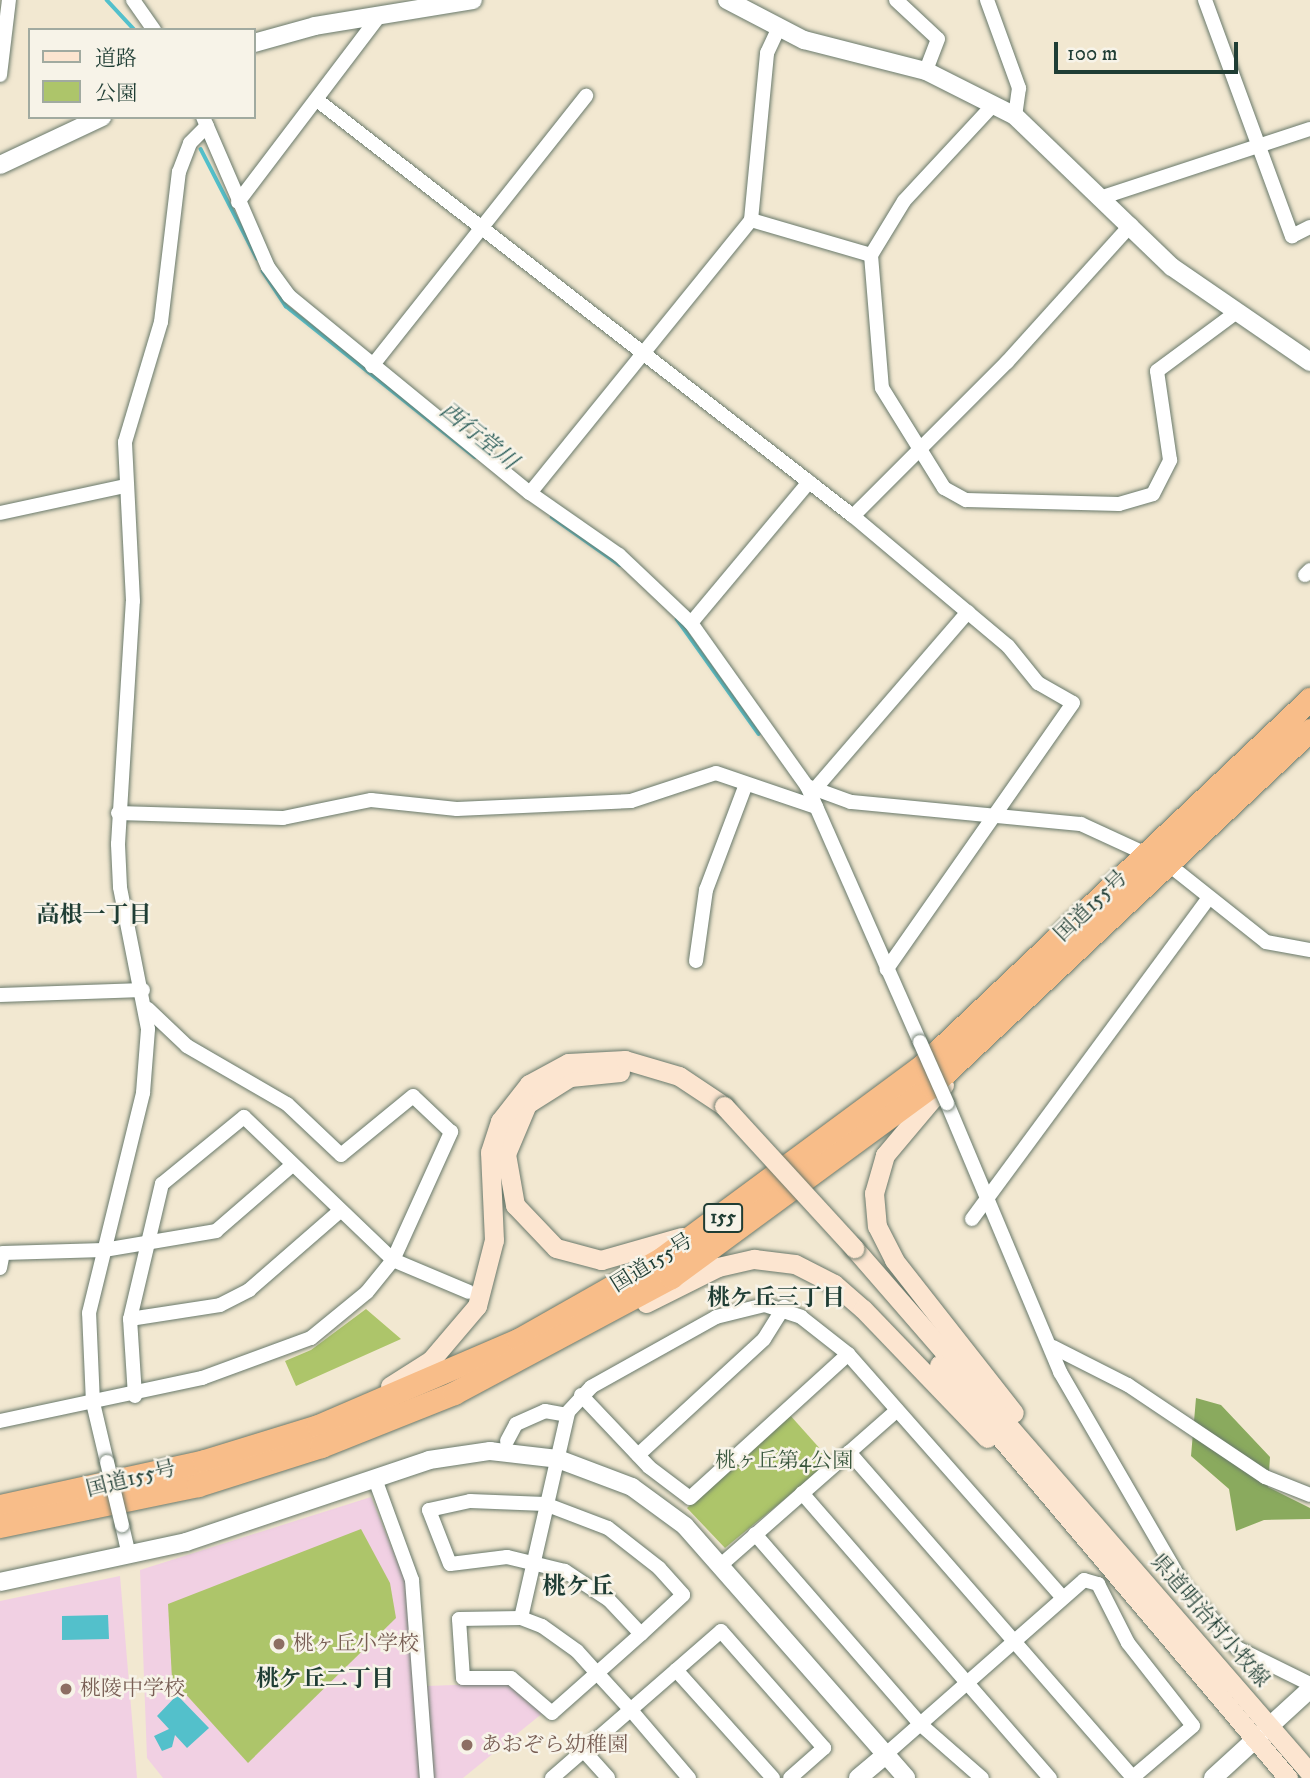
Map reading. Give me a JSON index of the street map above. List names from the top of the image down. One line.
{"streets":{"highway":["国道155号","155"],"main road":["県道明治村小牧線"]},"districts":["高根一丁目","桃ケ丘三丁目","桃ケ丘","桃ケ丘二丁目"],"water":["西行堂川"],"parks":["桃ヶ丘第4公園"],"places":["桃ヶ丘小学校","桃陵中学校","あおぞら幼稚園"],"legend":["道路","公園"],"scale_bar":"100 m"}
